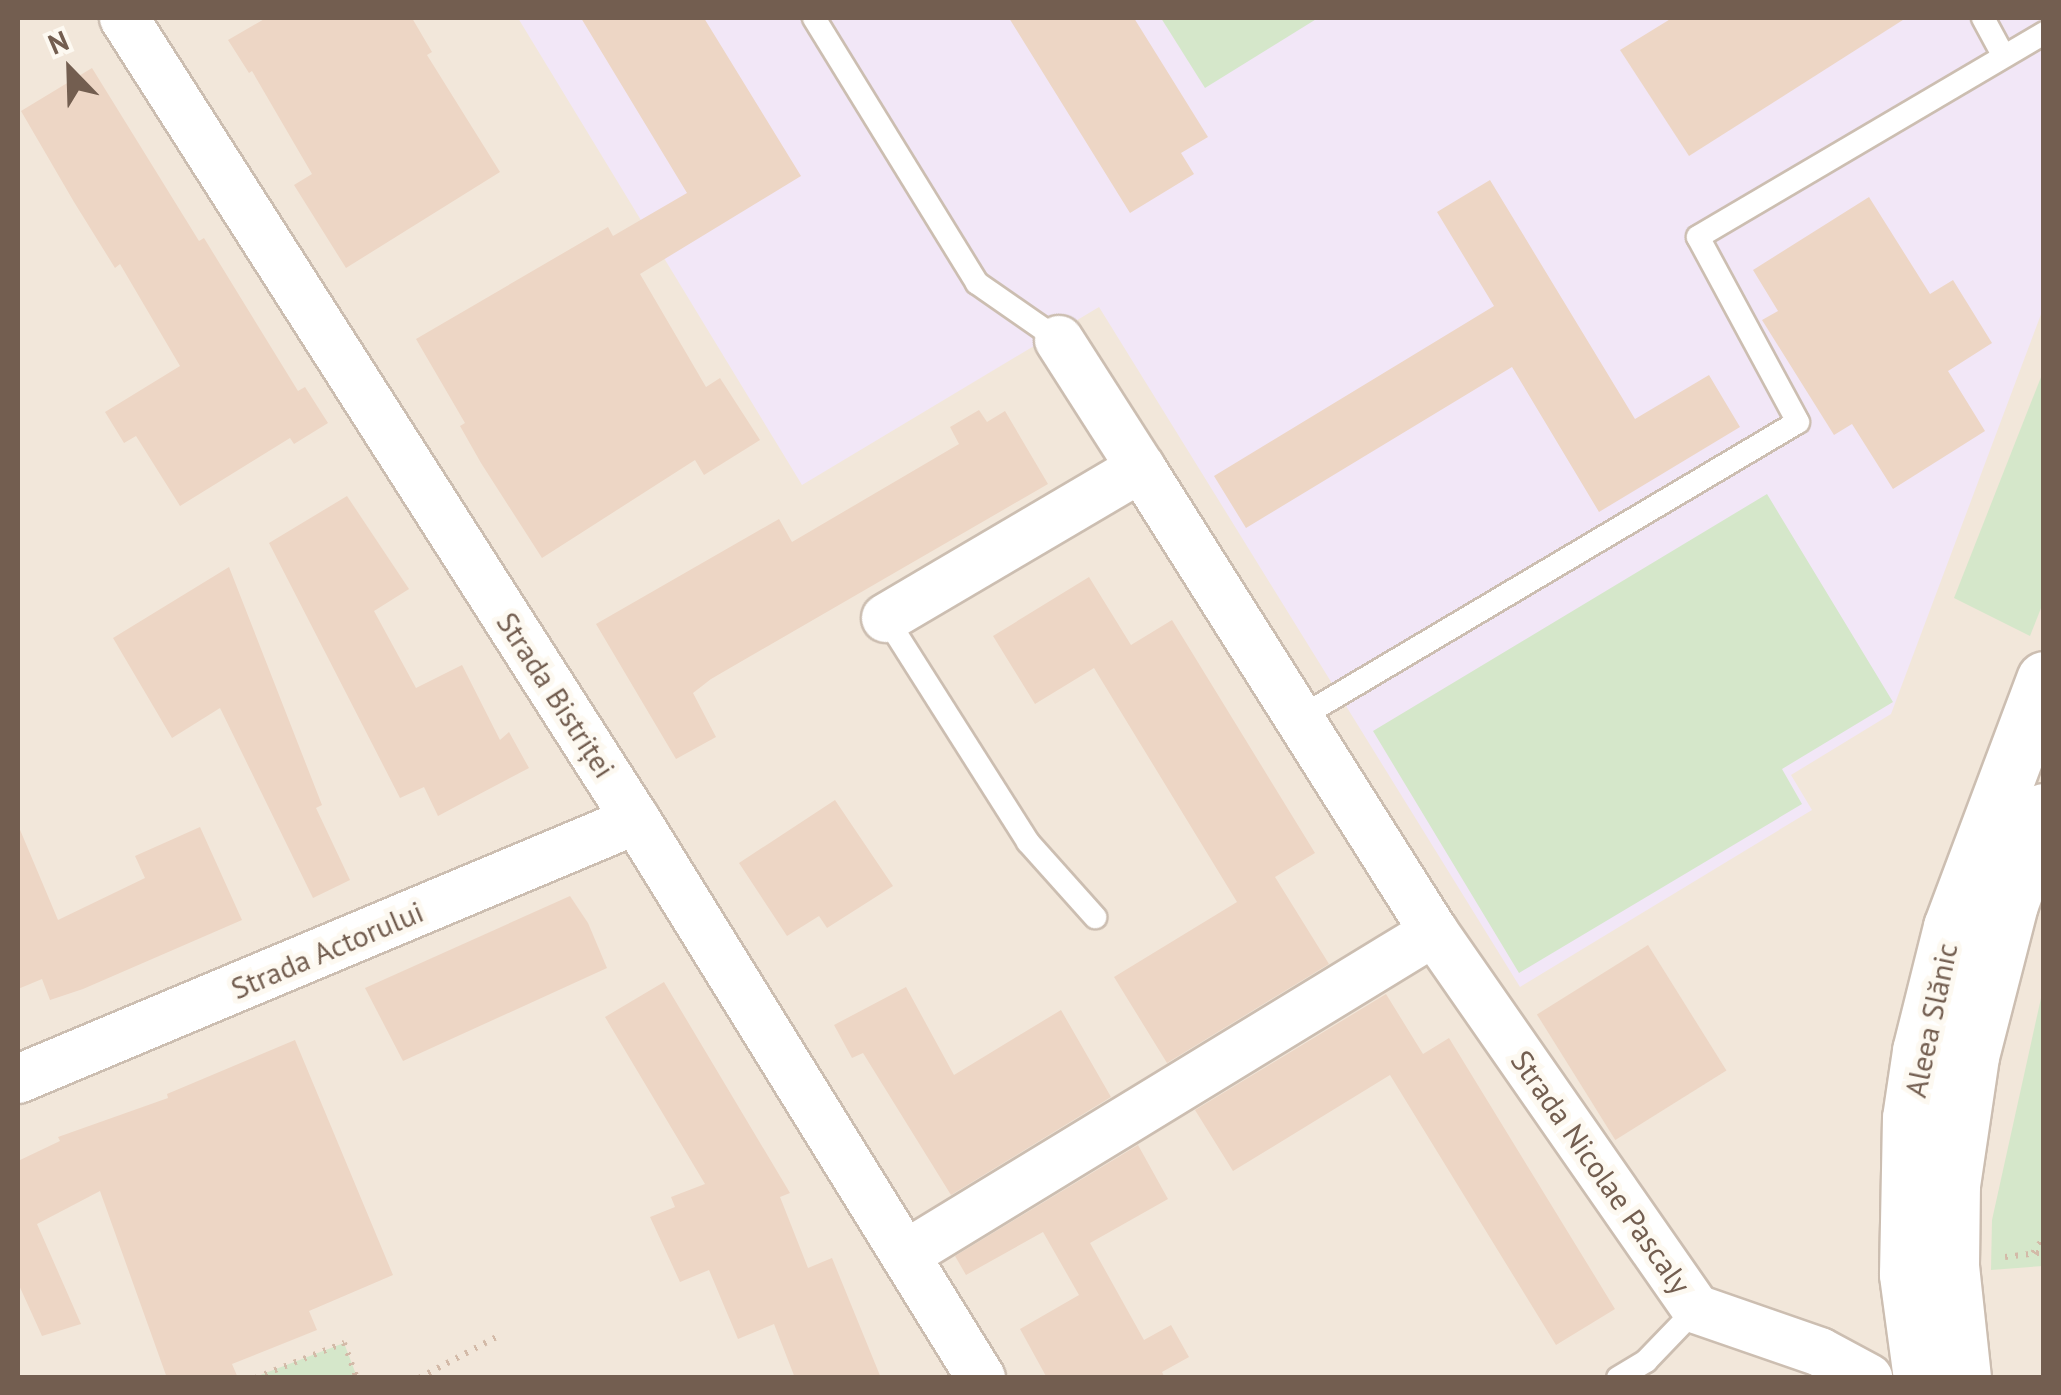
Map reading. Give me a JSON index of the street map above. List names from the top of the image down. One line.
{"streets":{"main road":["Aleea Slănic"],"street":["Strada Bistriței","Strada Actorului","Strada Nicolae Pascaly"]},"crossings":[["Strada Bistriței","Strada Actorului"]],"north":"top left"}
